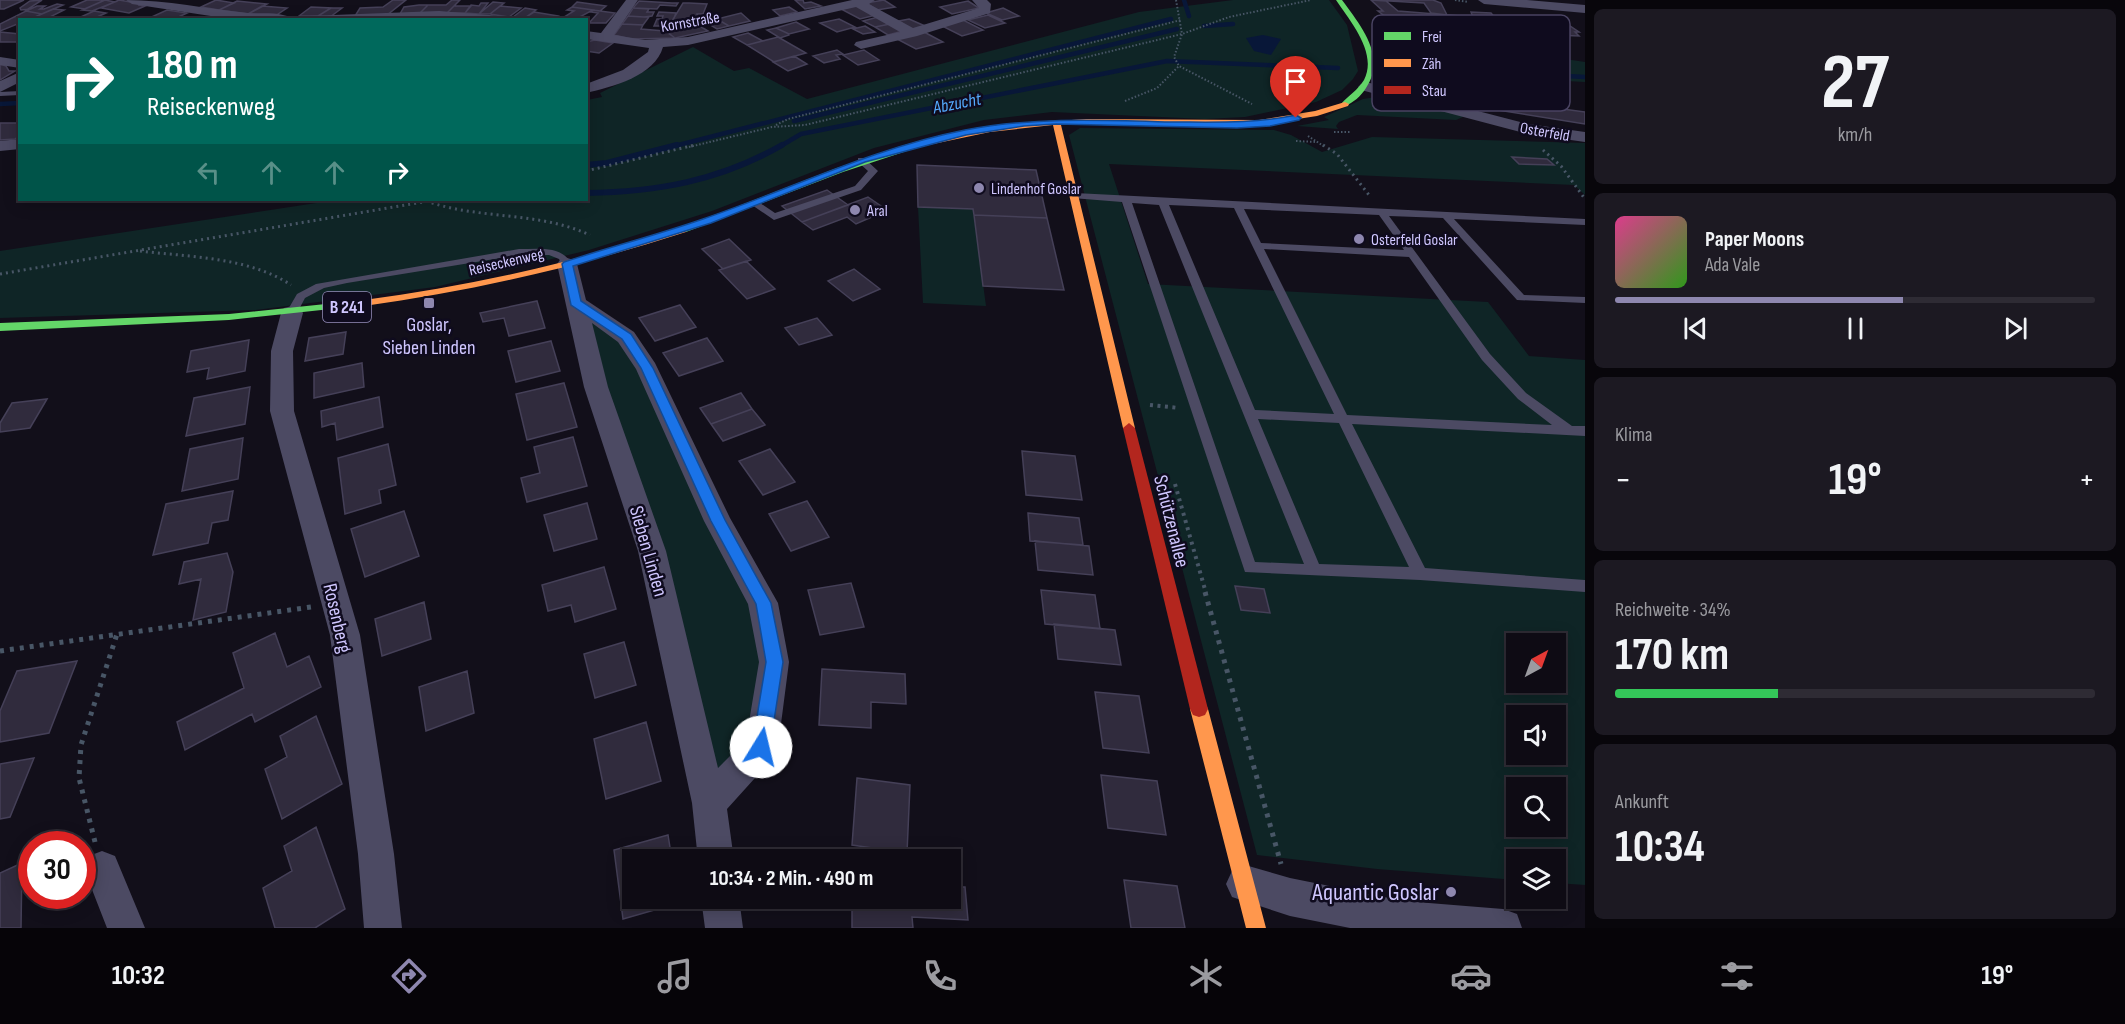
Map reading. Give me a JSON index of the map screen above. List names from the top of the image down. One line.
{"streets":{"main road":["Reiseckenweg","B 241","Schützenallee"],"street":["Kornstraße","Osterfeld","Sieben Linden","Rosenberg"]},"crossings":[["Osterfeld","Reiseckenweg"],["Reiseckenweg","Schützenallee"],["Reiseckenweg","Sieben Linden"],["Reiseckenweg","Rosenberg"]],"water":["Abzucht"],"places":{"other":["Lindenhof Goslar","Aral","Osterfeld Goslar","Aquantic Goslar"],"transit":["Goslar, Sieben Linden"]},"legend":["Frei","Zäh","Stau"],"north":"top right","page":{"tile":[["27","km/h"],"Klima",["Reichweite · 34%","170 km"],["Ankunft","10:34"]],"turn":["180 m","Reiseckenweg"],"song":["Paper Moons","Ada Vale"],"heat":["−","19°","+"],"limit":"30","trip":"10:34 · 2 Min. · 490 m","tabs":["10:32","19°"]}}
